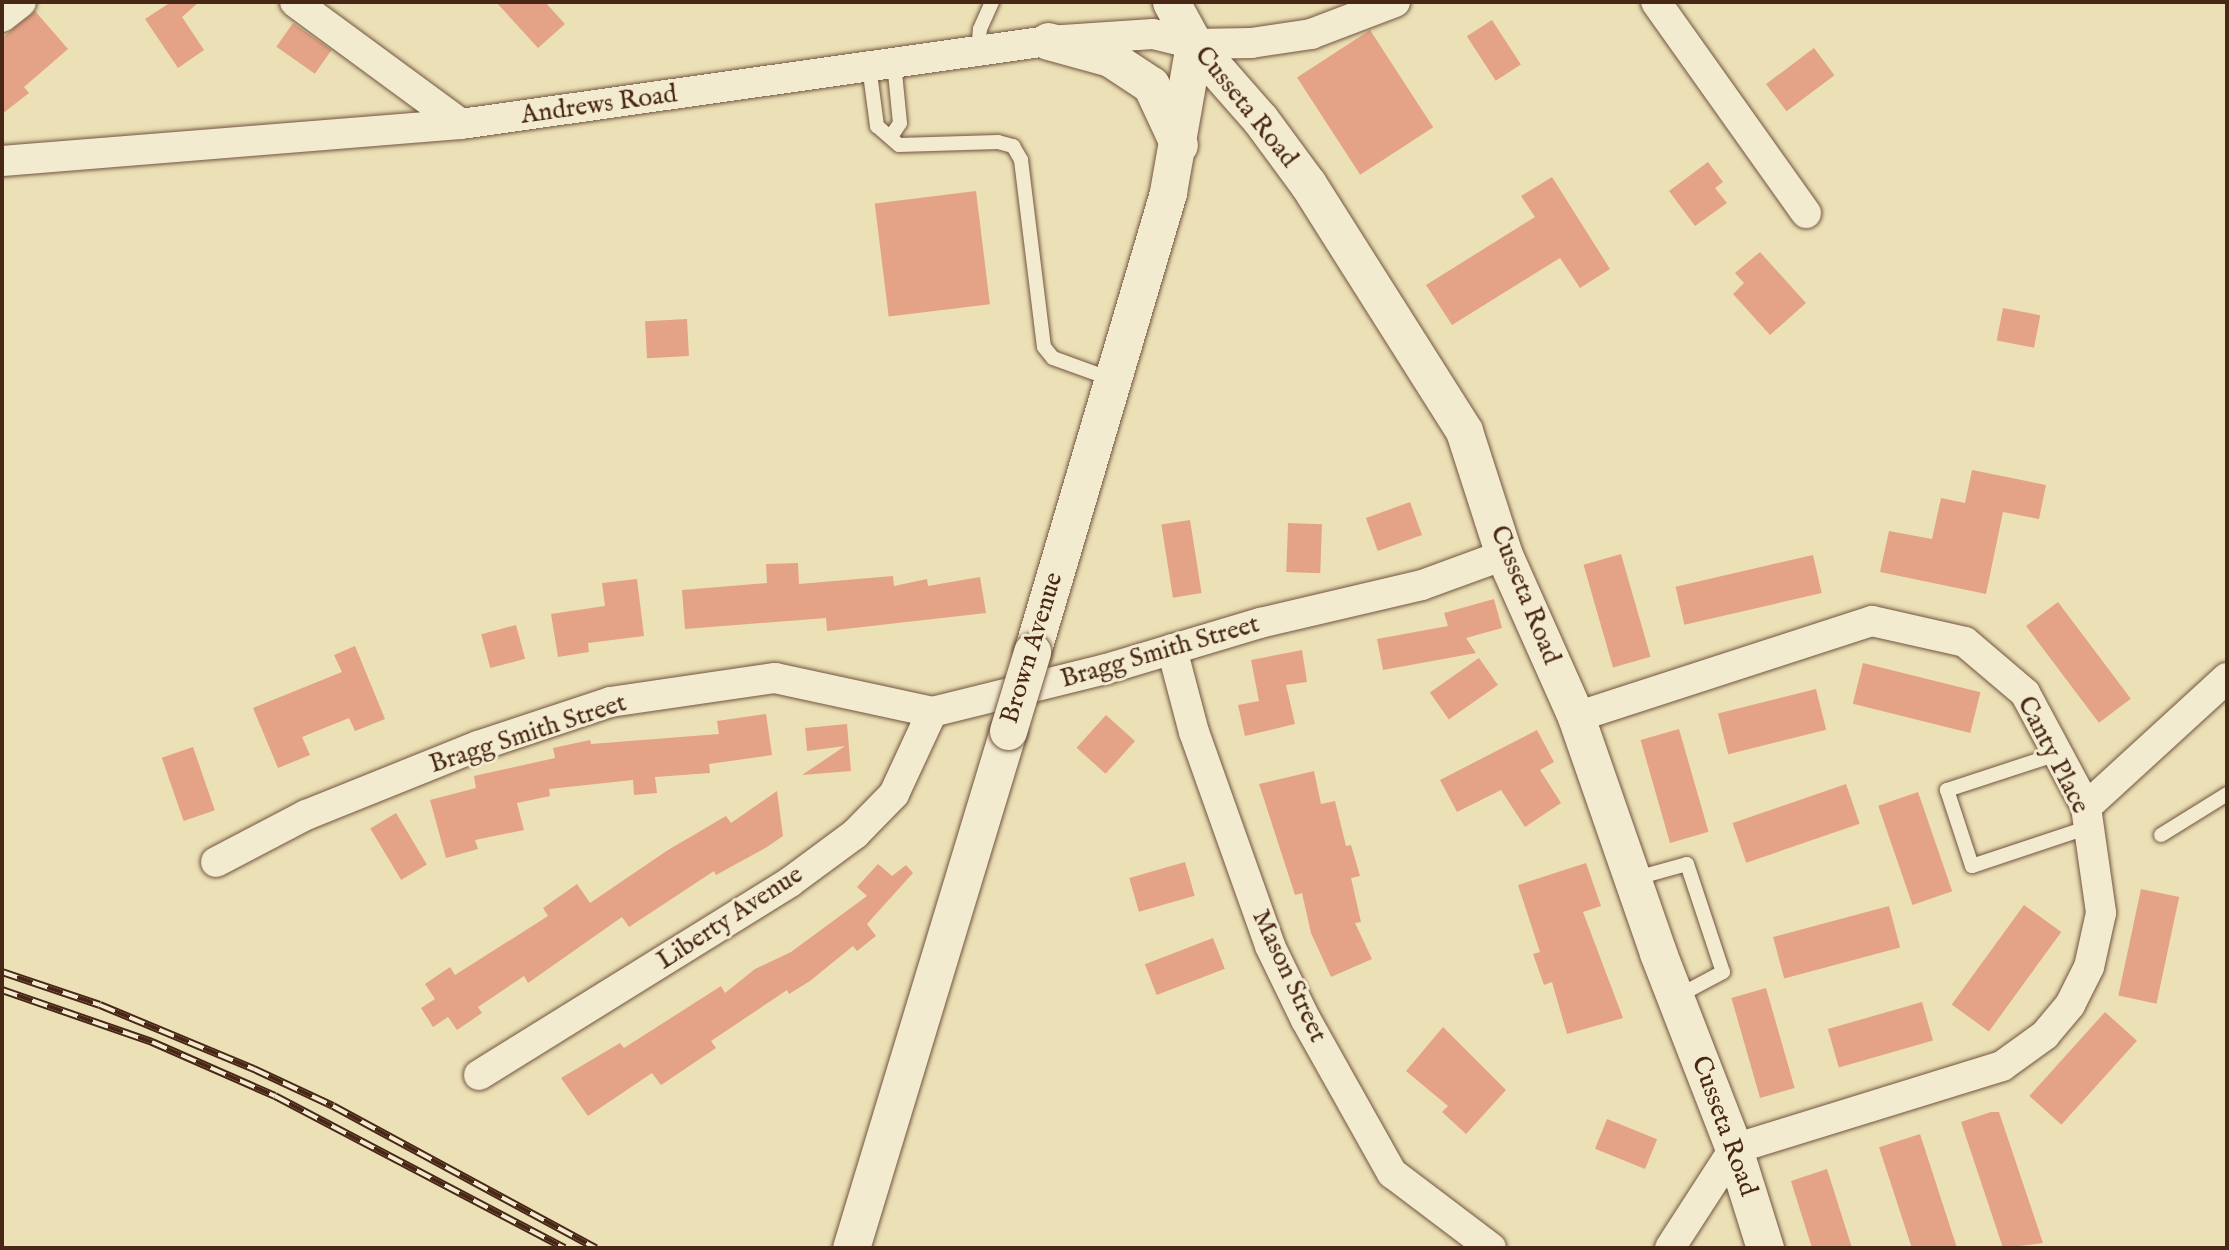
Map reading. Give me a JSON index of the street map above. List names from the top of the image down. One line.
{"streets":{"street":["Andrews Road","Cusseta Road","Brown Avenue","Bragg Smith Street","Canty Place","Liberty Avenue","Mason Street"]},"crossings":[["Andrews Road","Cusseta Road"],["Andrews Road","Brown Avenue"],["Cusseta Road","Brown Avenue"],["Cusseta Road","Bragg Smith Street"],["Cusseta Road","Canty Place"],["Bragg Smith Street","Liberty Avenue"],["Bragg Smith Street","Mason Street"]]}
